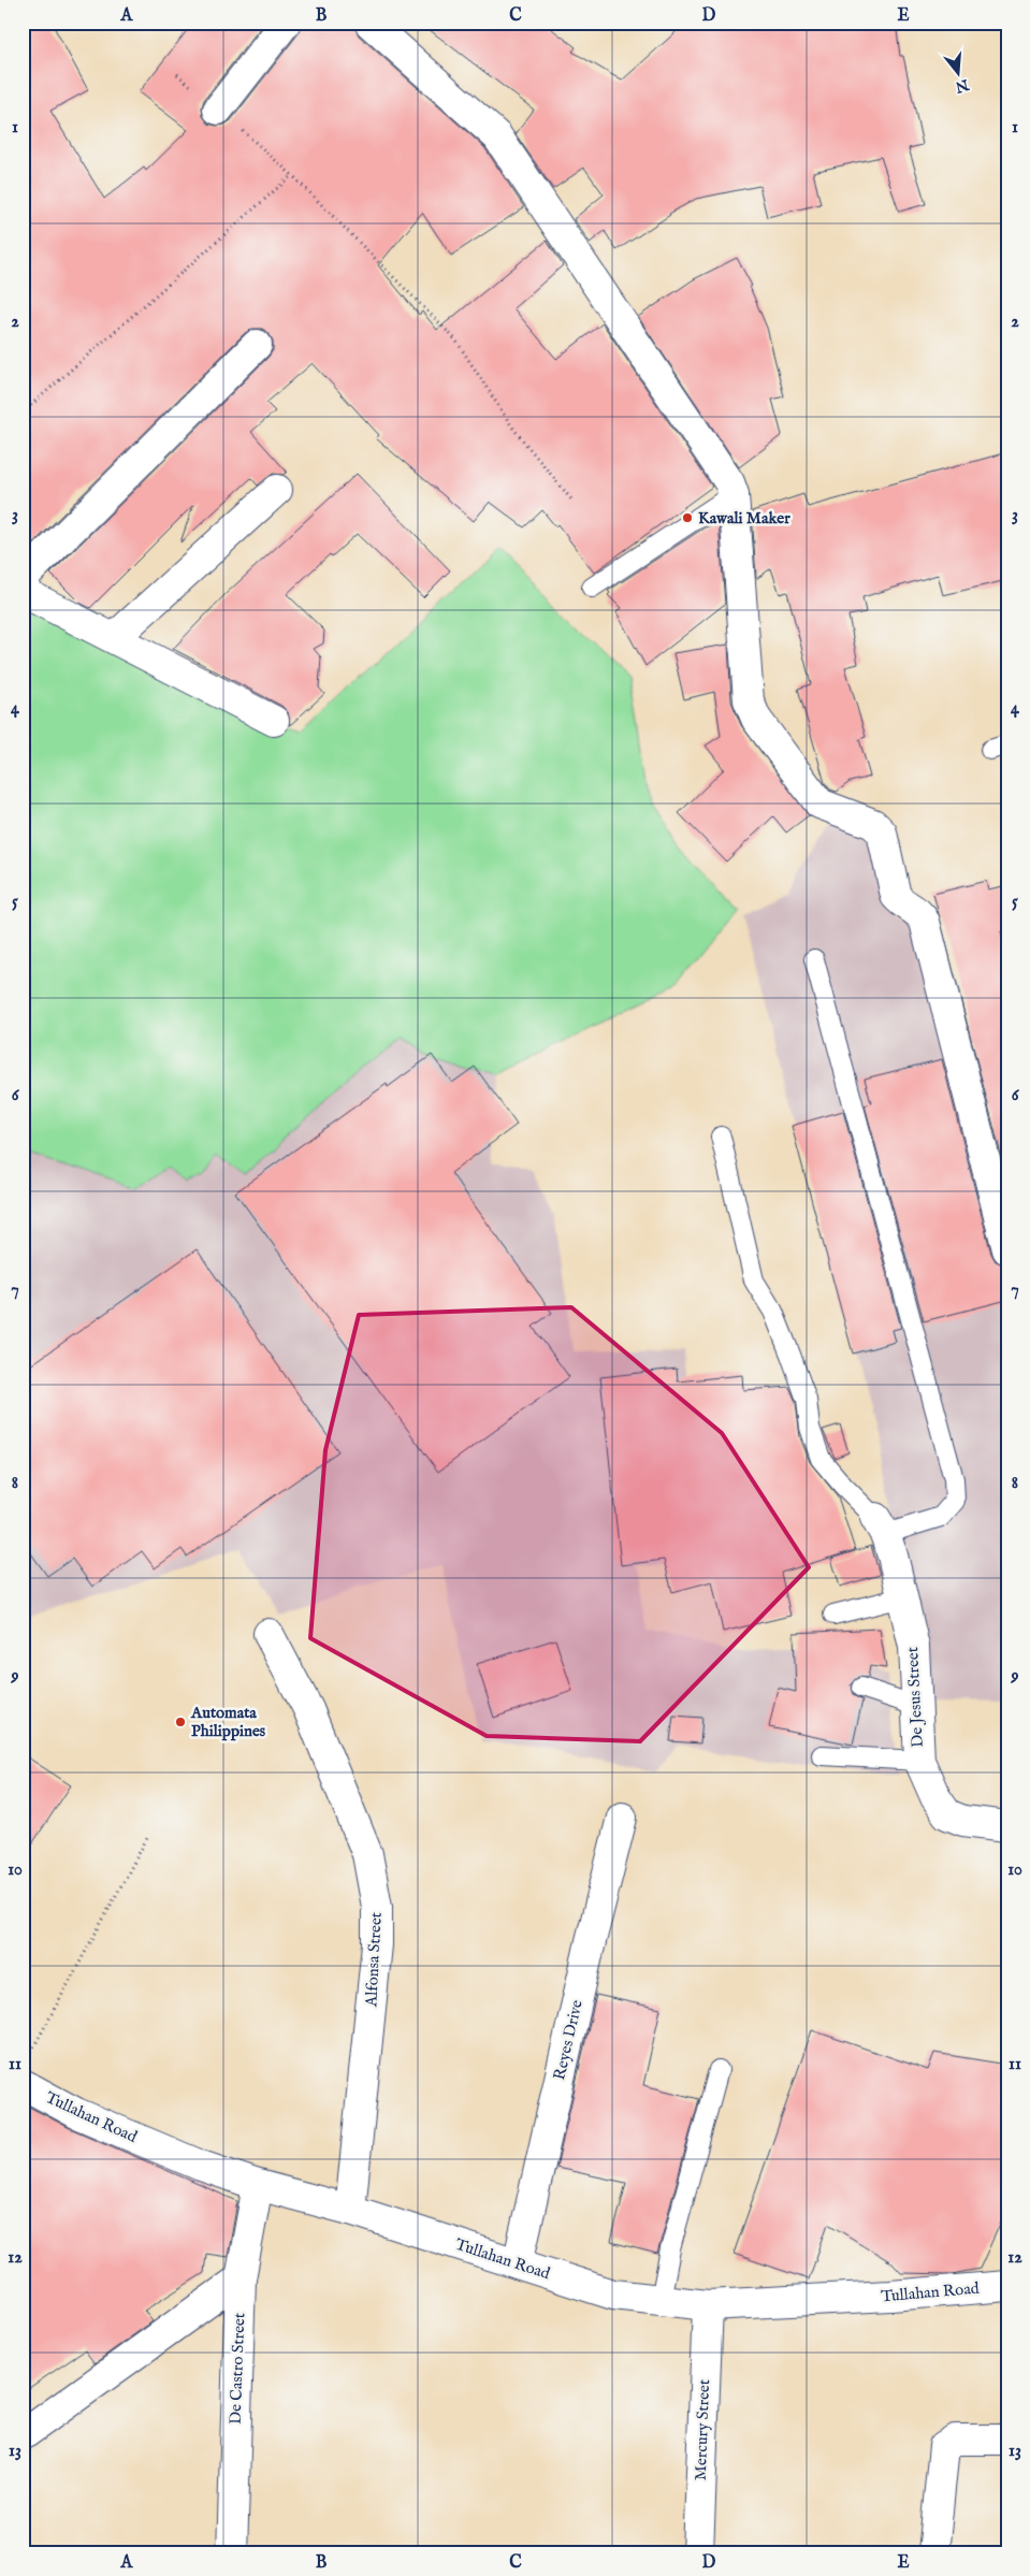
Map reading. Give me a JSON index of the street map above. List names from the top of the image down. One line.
{"streets":{"street":["De Jesus Street","Alfonsa Street","Reyes Drive","Tullahan Road","De Castro Street","Mercury Street"]},"crossings":[["Alfonsa Street","Tullahan Road"],["Reyes Drive","Tullahan Road"],["Tullahan Road","De Castro Street"],["Tullahan Road","Mercury Street"]],"places":["Kawali Maker","Automata Philippines"],"north":"bottom","grid":{"columns":["A","B","C","D","E"],"rows":["1","2","3","4","5","6","7","8","9","10","11","12","13"]}}
